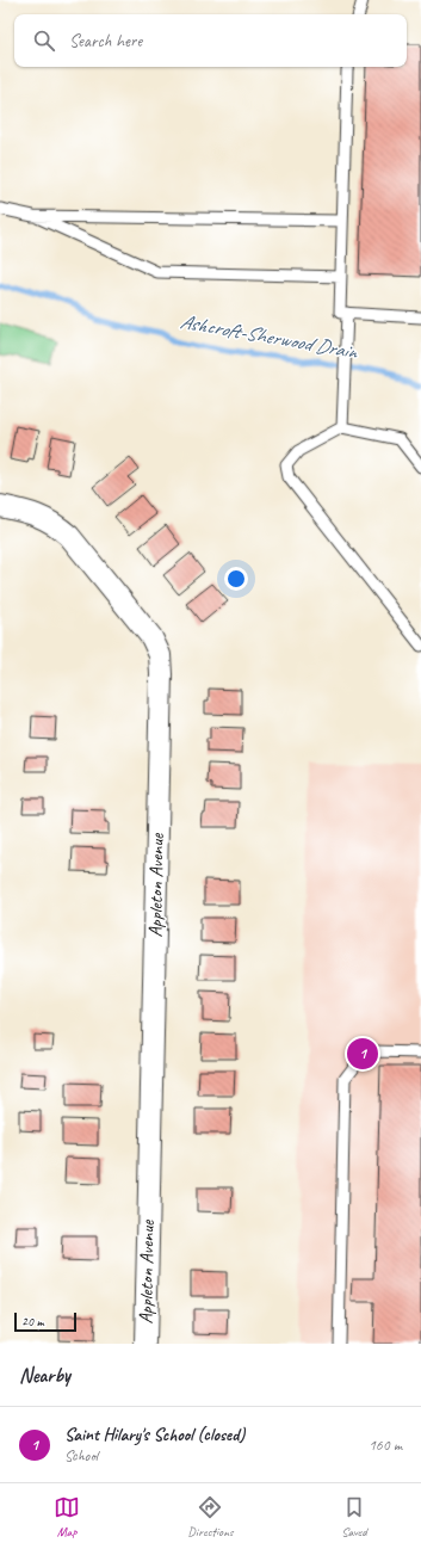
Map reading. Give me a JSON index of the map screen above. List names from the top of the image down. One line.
{"streets":{"street":["Appleton Avenue"]},"water":["Ashcroft-Sherwood Drain"],"scale_bar":"20 m","page":{"search":"Search here","pins":"1","scale":"20 m","heading":"Nearby","list":[{"mark":"1","name":"Saint Hilary's School (closed)","note":"School","value":"160 m"}],"nav":["Map","Directions","Saved"]}}
